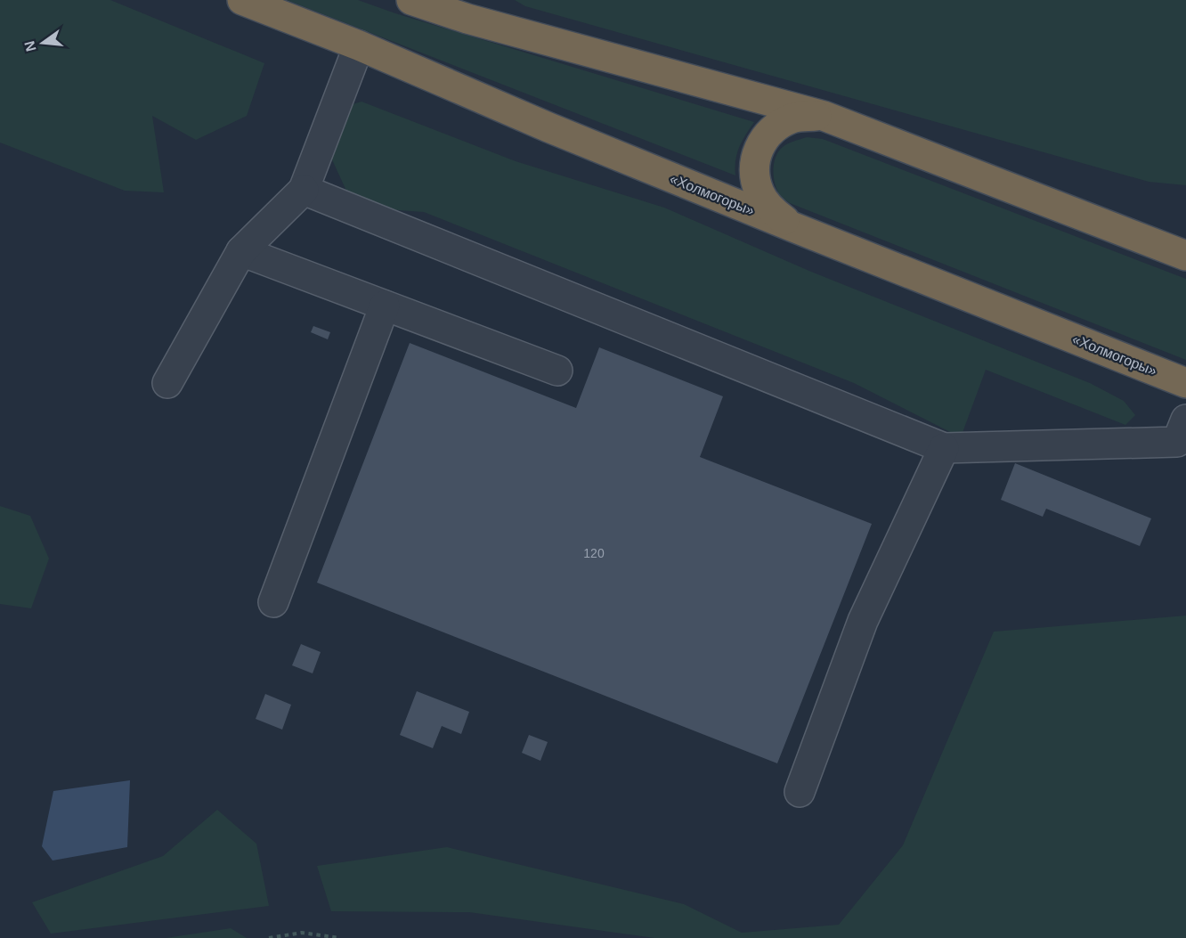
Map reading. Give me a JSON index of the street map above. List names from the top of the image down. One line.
{"streets":{"highway":["«Холмогоры»"]},"house_numbers":["120"],"north":"left"}
